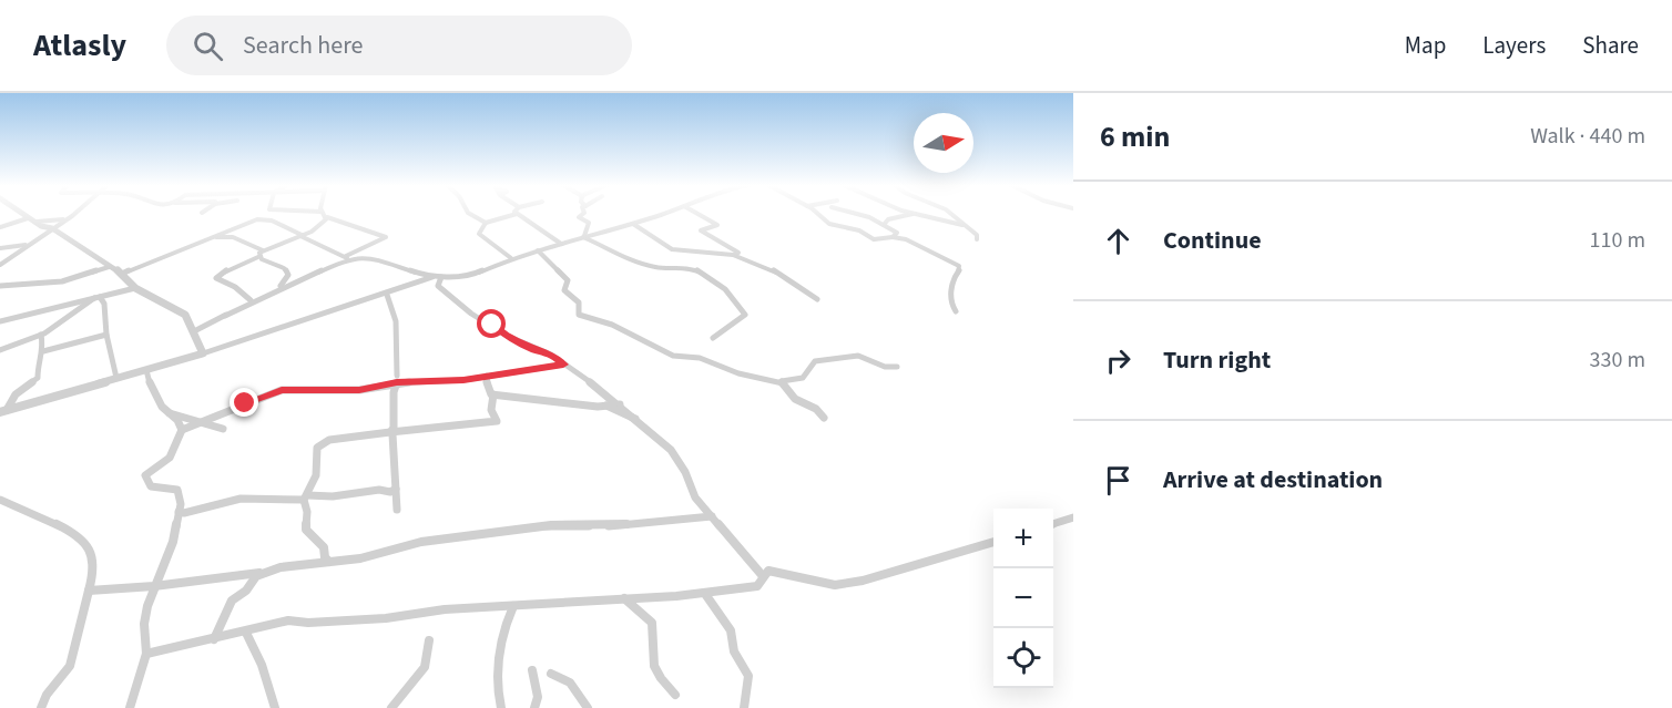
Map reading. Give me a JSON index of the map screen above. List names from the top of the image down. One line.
{"north":"right","page":{"header":"Atlasly","search":"Search here","nav":["Map","Layers","Share"],"heading":["6 min","Walk · 440 m"],"list":[["Continue","110 m"],["Turn right","330 m"],"Arrive at destination"],"map_buttons":["+","−"]}}
